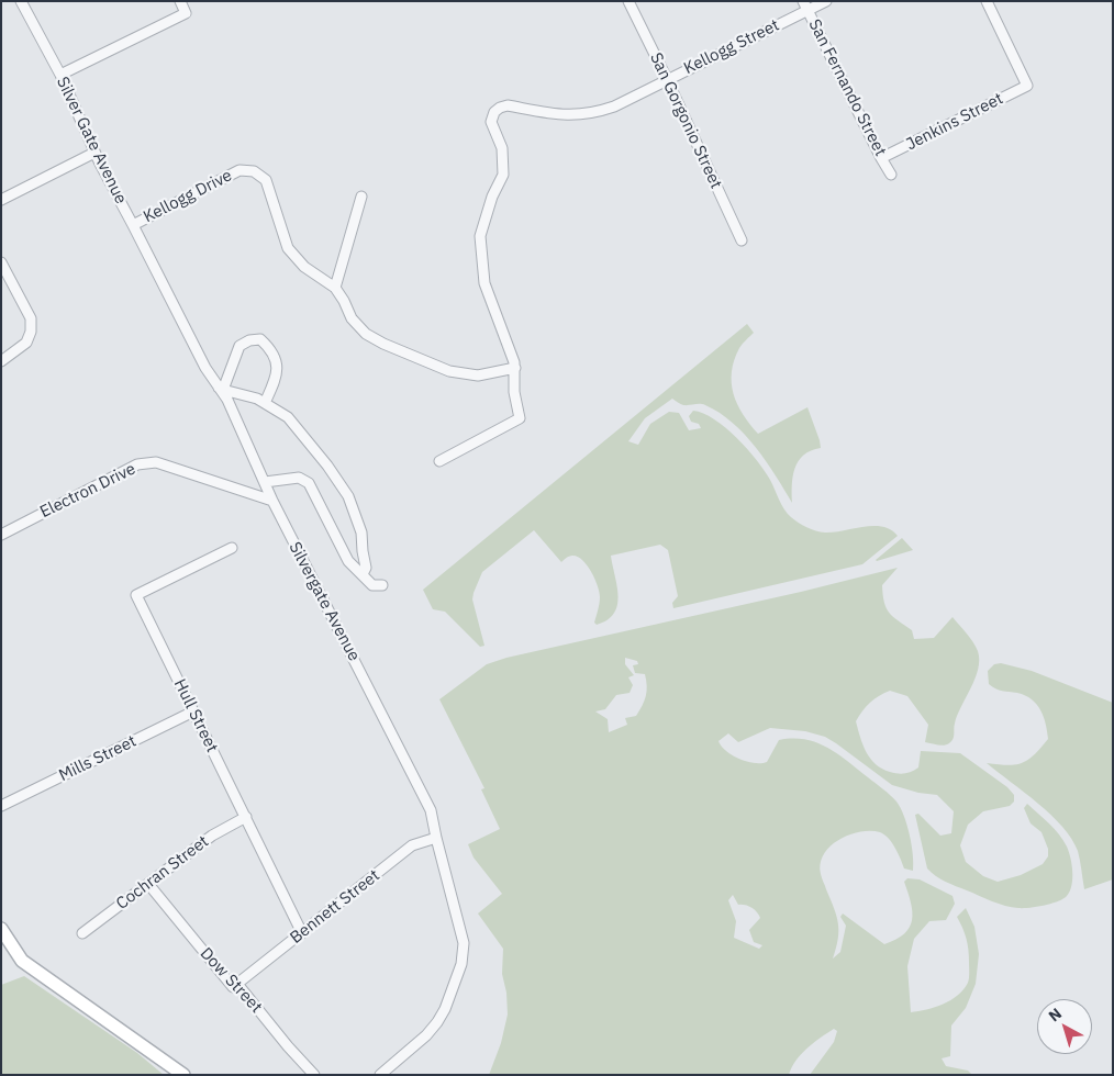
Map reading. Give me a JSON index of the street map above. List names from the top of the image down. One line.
{"streets":{"street":["Kellogg Street","San Fernando Street","San Gorgonio Street","Jenkins Street","Silver Gate Avenue","Kellogg Drive","Electron Drive","Silvergate Avenue","Hull Street","Mills Street","Cochran Street","Bennett Street","Dow Street"]},"crossings":[["Kellogg Street","San Fernando Street"],["Kellogg Street","San Gorgonio Street"],["San Fernando Street","Jenkins Street"],["Silver Gate Avenue","Kellogg Drive"],["Silver Gate Avenue","Silvergate Avenue"],["Electron Drive","Silvergate Avenue"],["Silvergate Avenue","Bennett Street"],["Hull Street","Mills Street"],["Hull Street","Cochran Street"],["Hull Street","Bennett Street"],["Cochran Street","Dow Street"],["Bennett Street","Dow Street"]],"north":"top left"}
